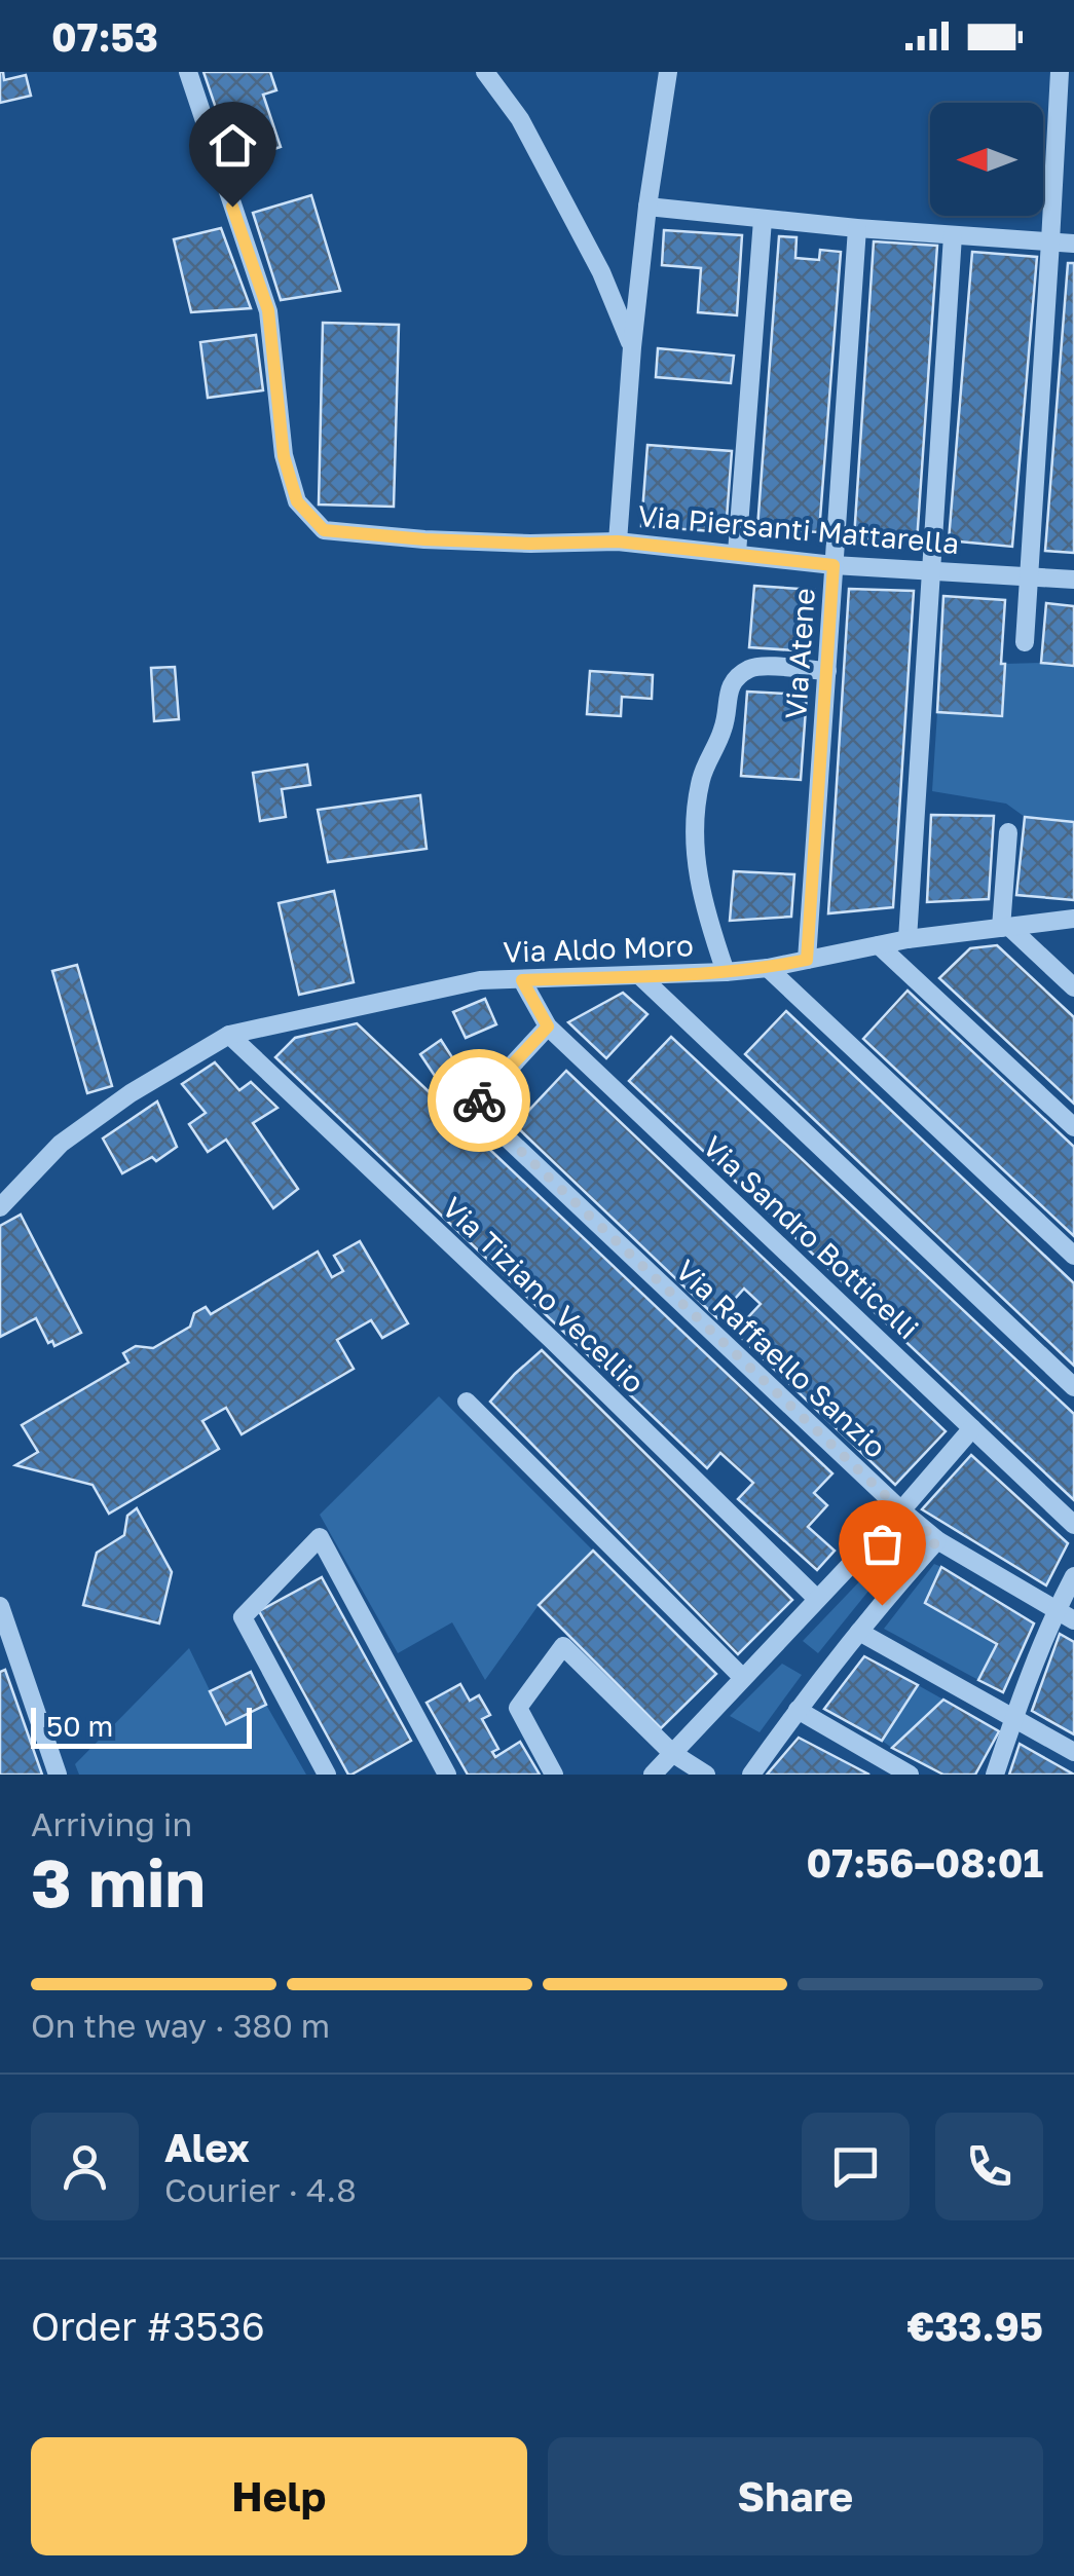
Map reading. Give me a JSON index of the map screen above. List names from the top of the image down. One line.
{"streets":{"street":["Via Piersanti Mattarella","Via Atene","Via Aldo Moro","Via Sandro Botticelli","Via Tiziano Vecellio","Via Raffaello Sanzio"]},"crossings":[["Via Piersanti Mattarella","Via Atene"],["Via Atene","Via Aldo Moro"],["Via Aldo Moro","Via Sandro Botticelli"],["Via Aldo Moro","Via Tiziano Vecellio"],["Via Sandro Botticelli","Via Raffaello Sanzio"]],"scale_bar":"50 m","north":"left","page":{"status":"07:53","scale":"50 m","heading":["3 min","Arriving in","07:56–08:01"],"panel":["Alex","Courier · 4.8","Order #3536","€33.95"],"bar":"On the way · 380 m","buttons":["Help","Share"]}}
